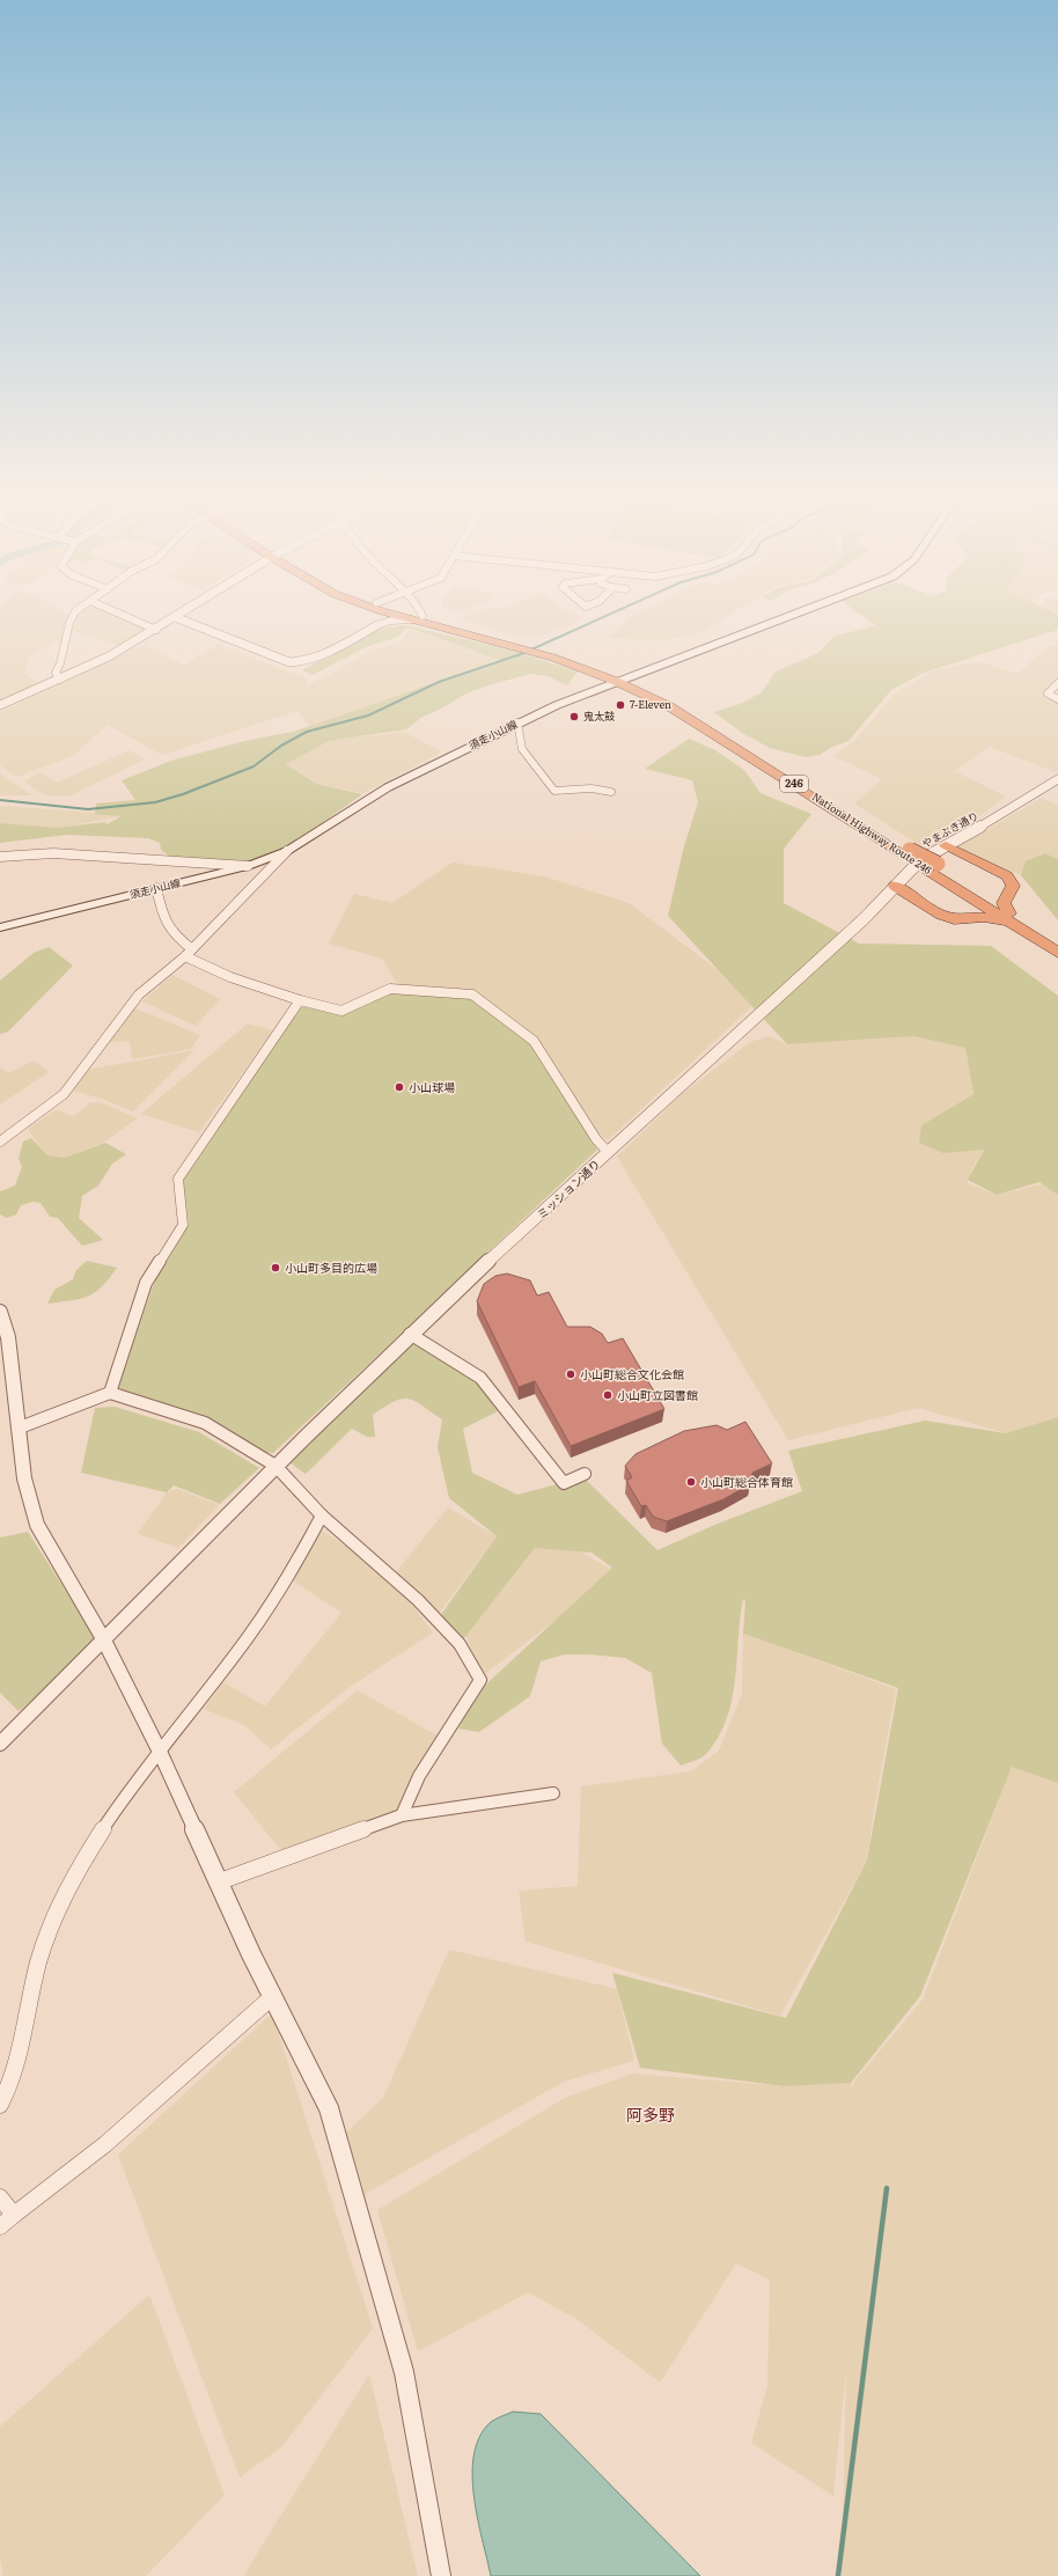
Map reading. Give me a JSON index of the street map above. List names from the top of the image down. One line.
{"streets":{"highway":["246","National Highway Route 246"],"main road":["須走小山線"],"street":["やまぶき通り","ミッション通り"]},"crossings":[["須走小山線","National Highway Route 246"],["やまぶき通り","ミッション通り"]],"districts":["阿多野"],"places":["7-Eleven","鬼太鼓","小山球場","小山町多目的広場","小山町総合文化会館","小山町立図書館","小山町総合体育館"]}
